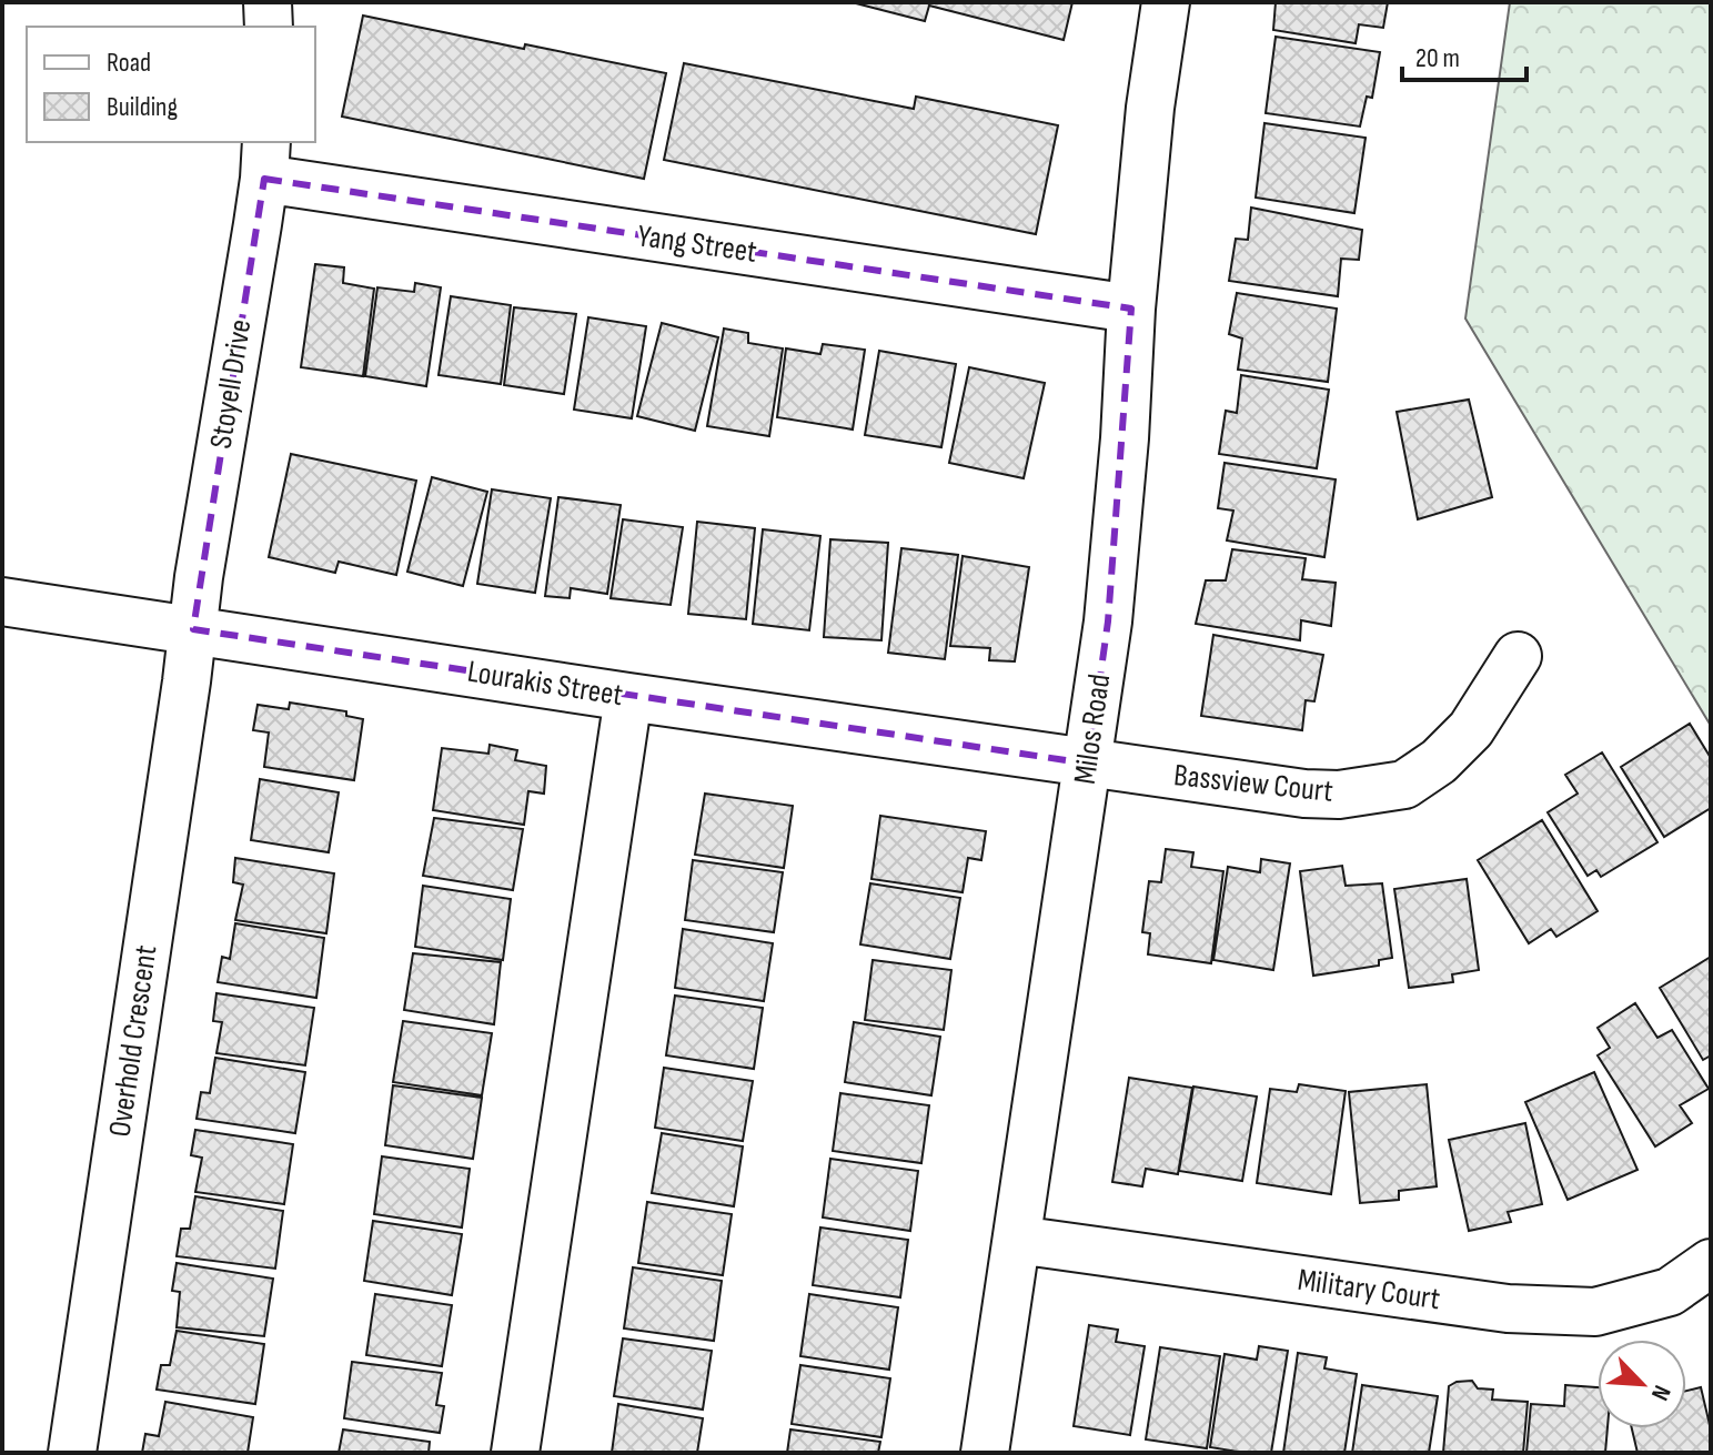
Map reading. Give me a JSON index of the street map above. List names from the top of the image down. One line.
{"streets":{"street":["Yang Street","Stoyell Drive","Lourakis Street","Milos Road","Bassview Court","Overhold Crescent","Military Court"]},"crossings":[["Yang Street","Stoyell Drive"],["Yang Street","Milos Road"],["Stoyell Drive","Lourakis Street"],["Stoyell Drive","Overhold Crescent"],["Lourakis Street","Milos Road"],["Lourakis Street","Bassview Court"],["Lourakis Street","Overhold Crescent"],["Milos Road","Bassview Court"],["Milos Road","Military Court"]],"legend":["Road","Building"],"scale_bar":"20 m","north":"bottom right"}
